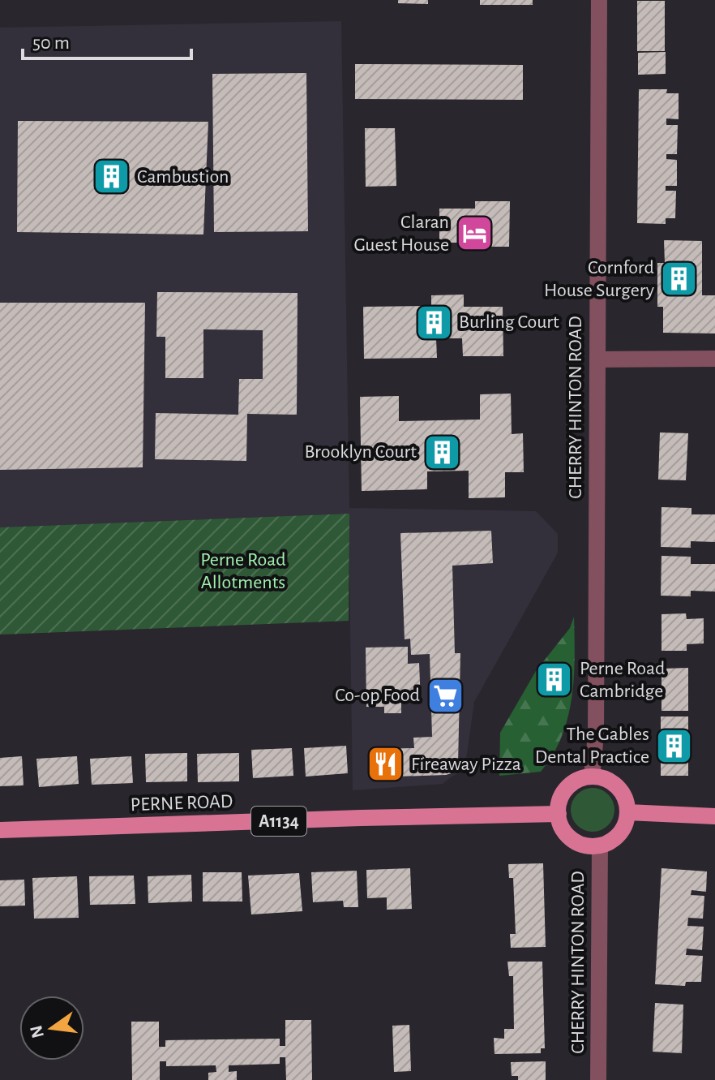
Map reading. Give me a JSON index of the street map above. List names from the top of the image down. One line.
{"streets":{"main road":["PERNE ROAD","A1134"],"street":["CHERRY HINTON ROAD"]},"crossings":[["CHERRY HINTON ROAD","PERNE ROAD"]],"parks":["Perne Road Allotments"],"places":{"building":["Cambustion","Cornford House Surgery","Burling Court","Brooklyn Court","Perne Road Cambridge","The Gables Dental Practice"],"hotel":["Claran Guest House"],"supermarket":["Co-op Food"],"restaurant":["Fireaway Pizza"]},"scale_bar":"50 m","north":"left"}
